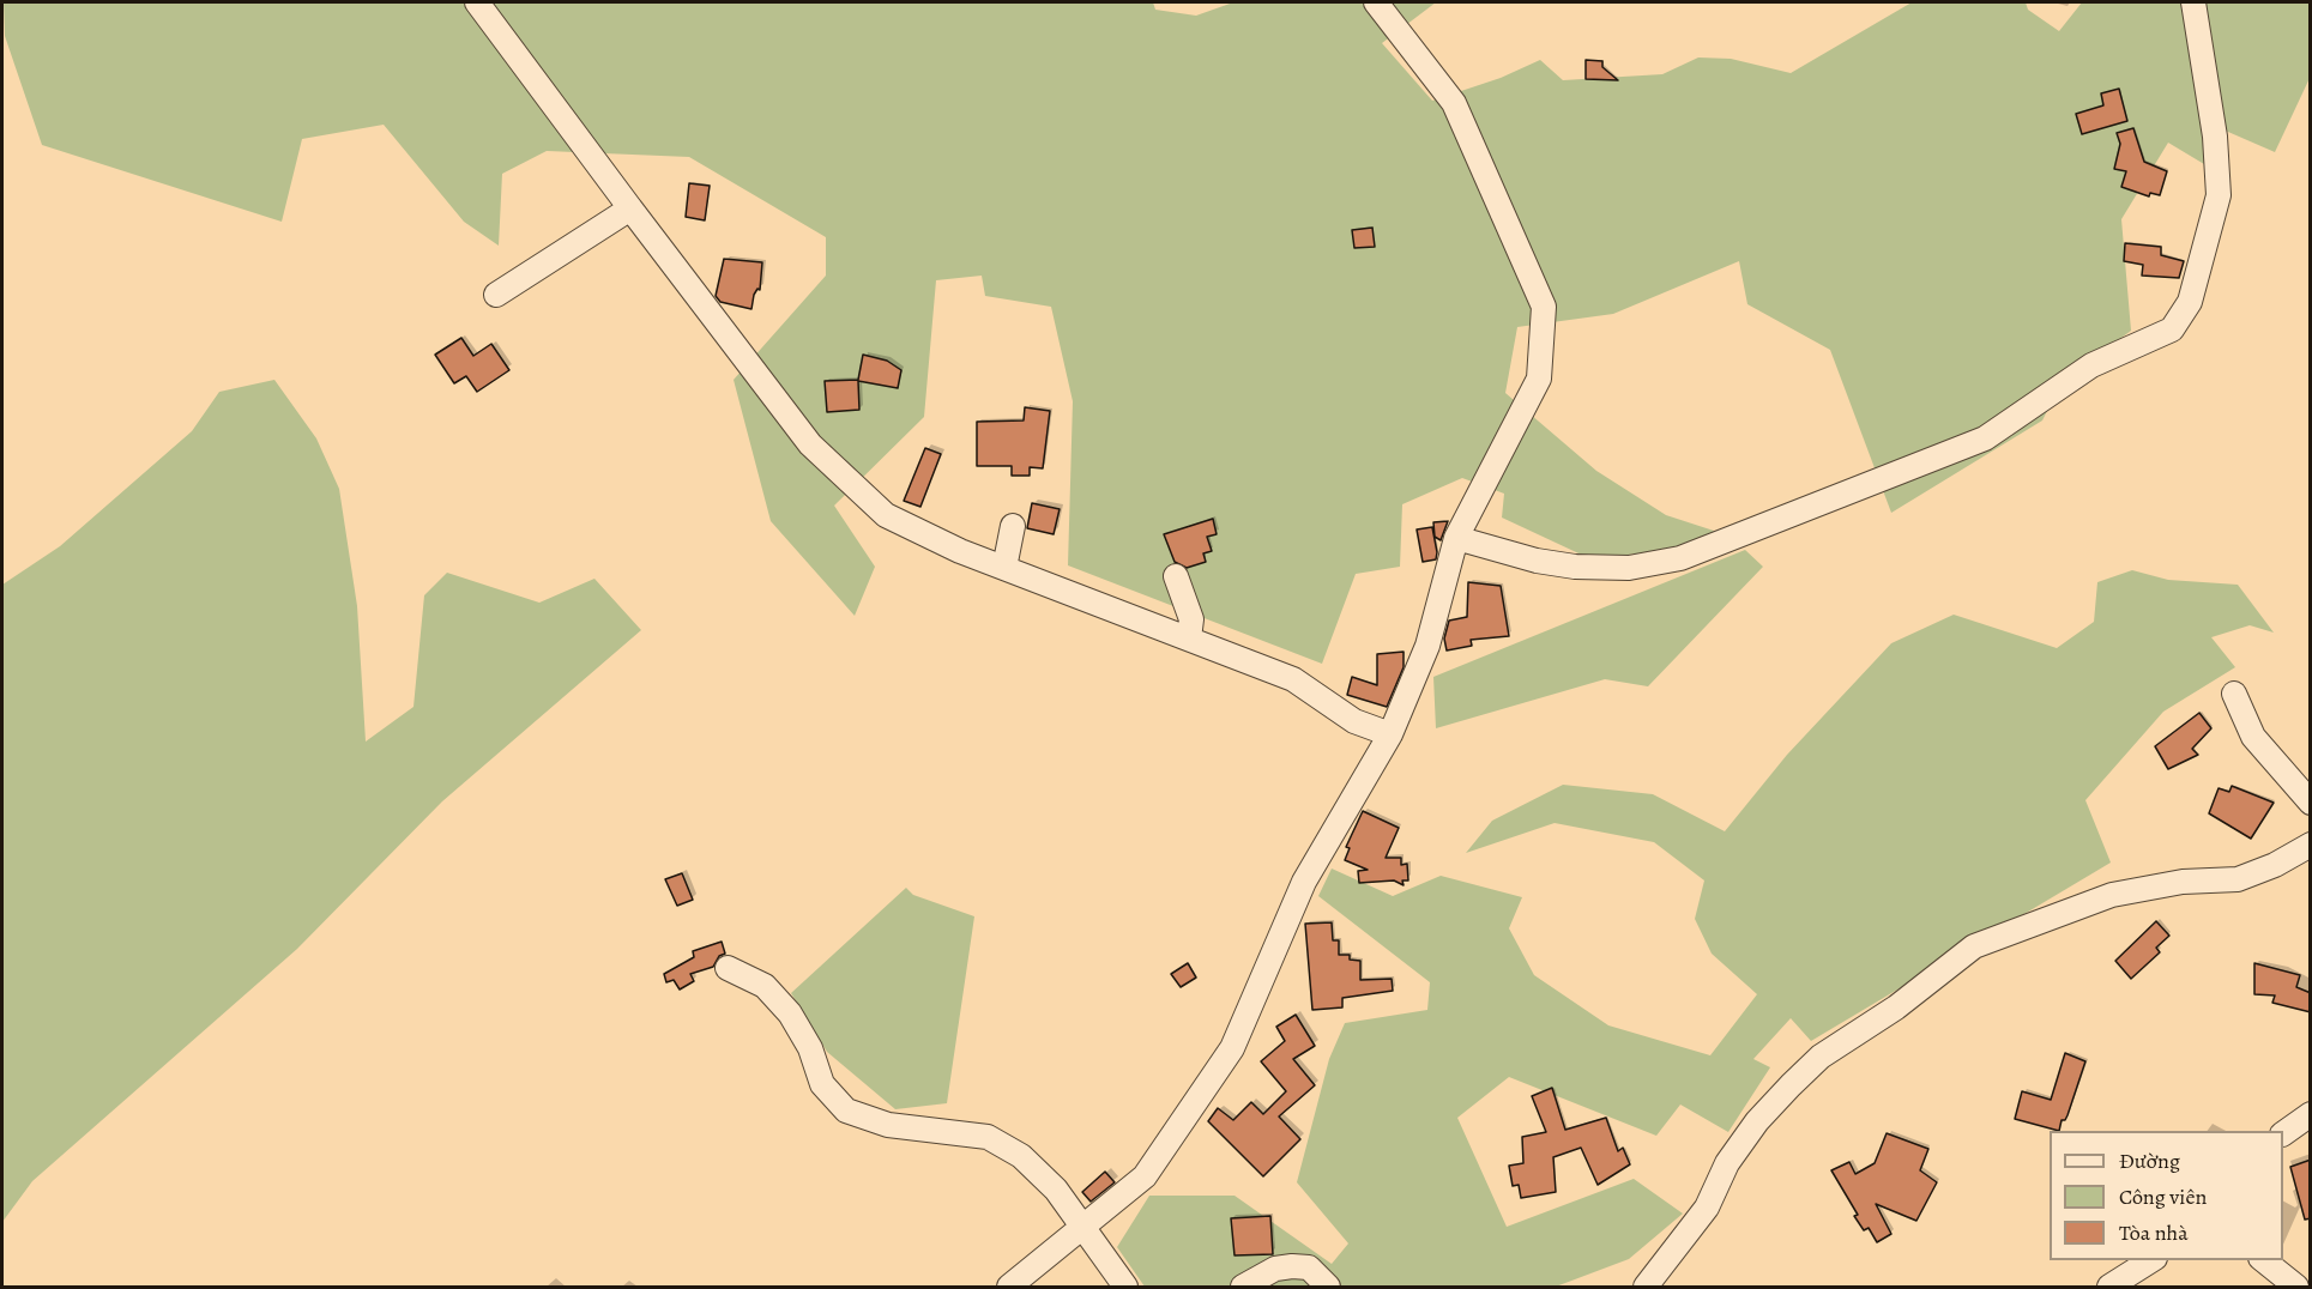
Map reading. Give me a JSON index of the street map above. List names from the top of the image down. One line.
{"legend":["Đường","Công viên","Tòa nhà"]}
